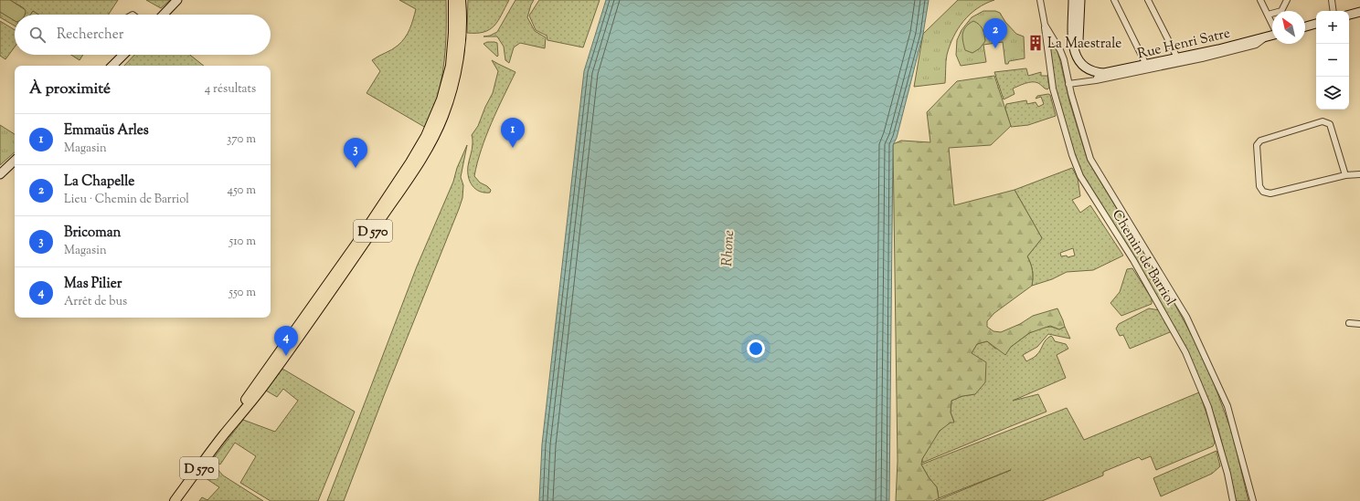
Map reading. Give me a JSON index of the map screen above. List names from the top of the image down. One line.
{"streets":{"main road":["D 570"],"street":["Rue Henri Satre","Chemin de Barriol"]},"water":["Rhone"],"places":{"building":["La Maestrale"]},"north":"top left","page":{"map_buttons":["+","−"],"search":"Rechercher","pins":["2","1","3","4"],"heading":["À proximité","4 résultats"],"list":[{"mark":"1","name":"Emmaüs Arles","note":"Magasin","value":"370 m"},{"mark":"2","name":"La Chapelle","note":"Lieu · Chemin de Barriol","value":"450 m"},{"mark":"3","name":"Bricoman","note":"Magasin","value":"510 m"},{"mark":"4","name":"Mas Pilier","note":"Arrêt de bus","value":"550 m"}]}}
